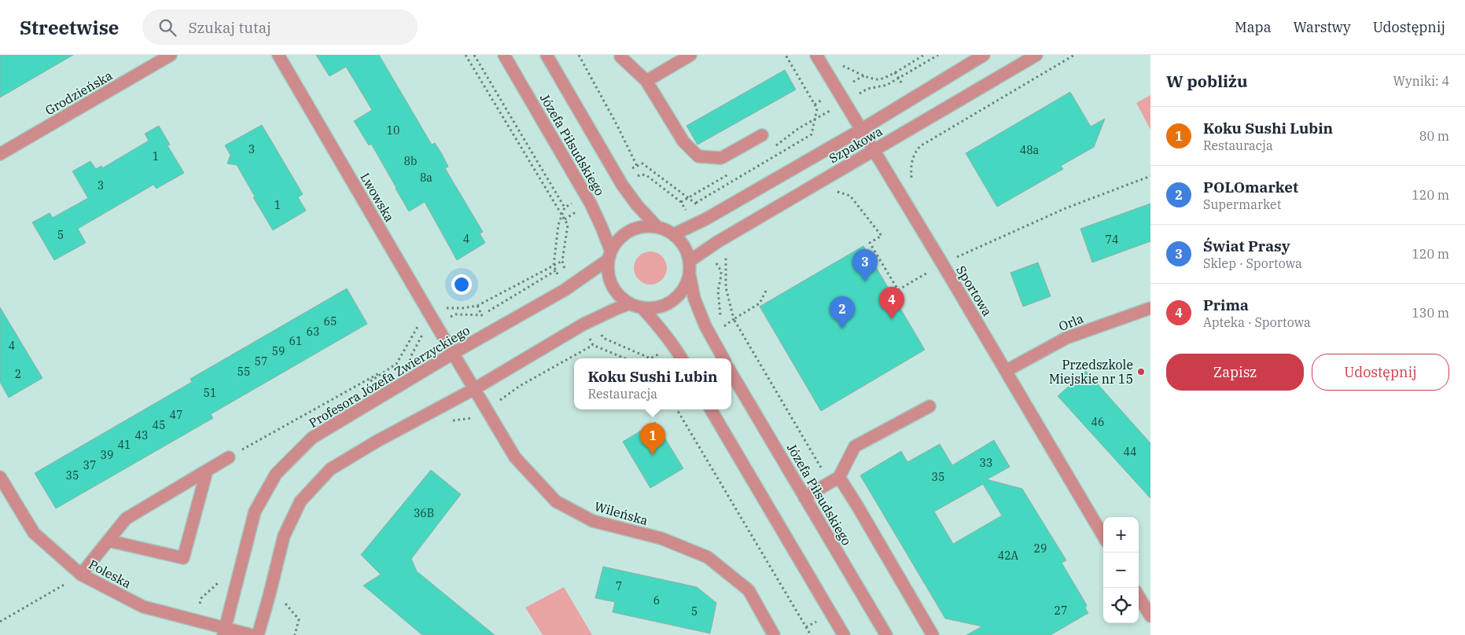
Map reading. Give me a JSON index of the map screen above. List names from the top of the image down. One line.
{"streets":{"street":["Grodzieńska","Józefa Piłsudskiego","Szpakowa","Lwowska","Sportowa","Orla","Profesora Józefa Zwierzyckiego","Wileńska","Poleska"]},"crossings":[["Józefa Piłsudskiego","Szpakowa"],["Józefa Piłsudskiego","Profesora Józefa Zwierzyckiego"],["Szpakowa","Sportowa"],["Szpakowa","Profesora Józefa Zwierzyckiego"],["Lwowska","Profesora Józefa Zwierzyckiego"],["Lwowska","Wileńska"],["Sportowa","Orla"],["Profesora Józefa Zwierzyckiego","Wileńska"],["Profesora Józefa Zwierzyckiego","Poleska"]],"places":["Przedszkole Miejskie nr 15"],"house_numbers":["10","3","48a","1","8b","8a","3","1","5","4","74","65","63","61","4","59","57","55","2","51","47","46","45","43","41","44","39","33","37","35","35","36B","29","42A","7","6","27","5"],"page":{"header":"Streetwise","search":"Szukaj tutaj","nav":["Mapa","Warstwy","Udostępnij"],"heading":["W pobliżu","Wyniki: 4"],"list":[{"mark":"1","name":"Koku Sushi Lubin","note":"Restauracja","value":"80 m"},{"mark":"2","name":"POLOmarket","note":"Supermarket","value":"120 m"},{"mark":"3","name":"Świat Prasy","note":"Sklep · Sportowa","value":"120 m"},{"mark":"4","name":"Prima","note":"Apteka · Sportowa","value":"130 m"}],"pins":["3","4","2","1"],"buttons":["Zapisz","Udostępnij"],"popup":["Koku Sushi Lubin","Restauracja"],"map_buttons":["+","−"]}}
